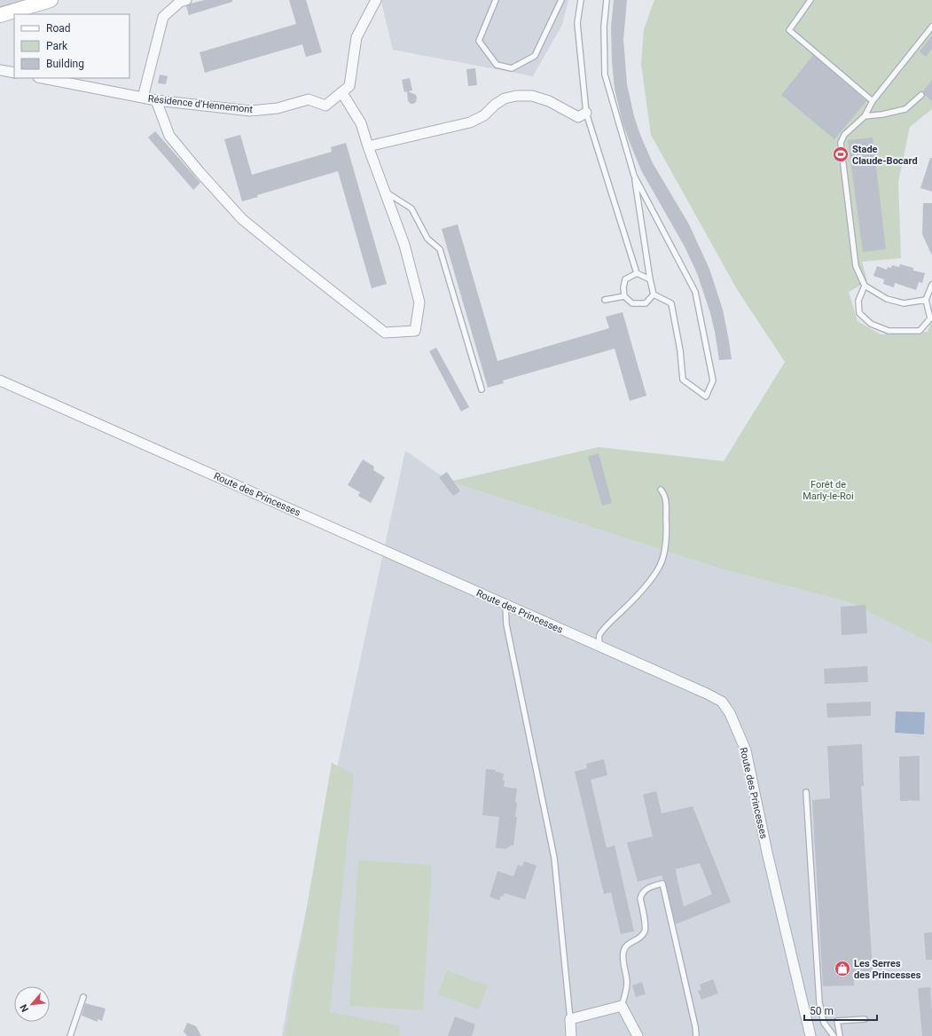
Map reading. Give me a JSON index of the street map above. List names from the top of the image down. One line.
{"streets":{"street":["Résidence d'Hennemont","Route des Princesses"]},"parks":["Forêt de Marly-le-Roi"],"places":{"sports":["Stade Claude-Bocard"],"shop":["Les Serres des Princesses"]},"legend":["Road","Park","Building"],"scale_bar":"50 m","north":"bottom left"}
